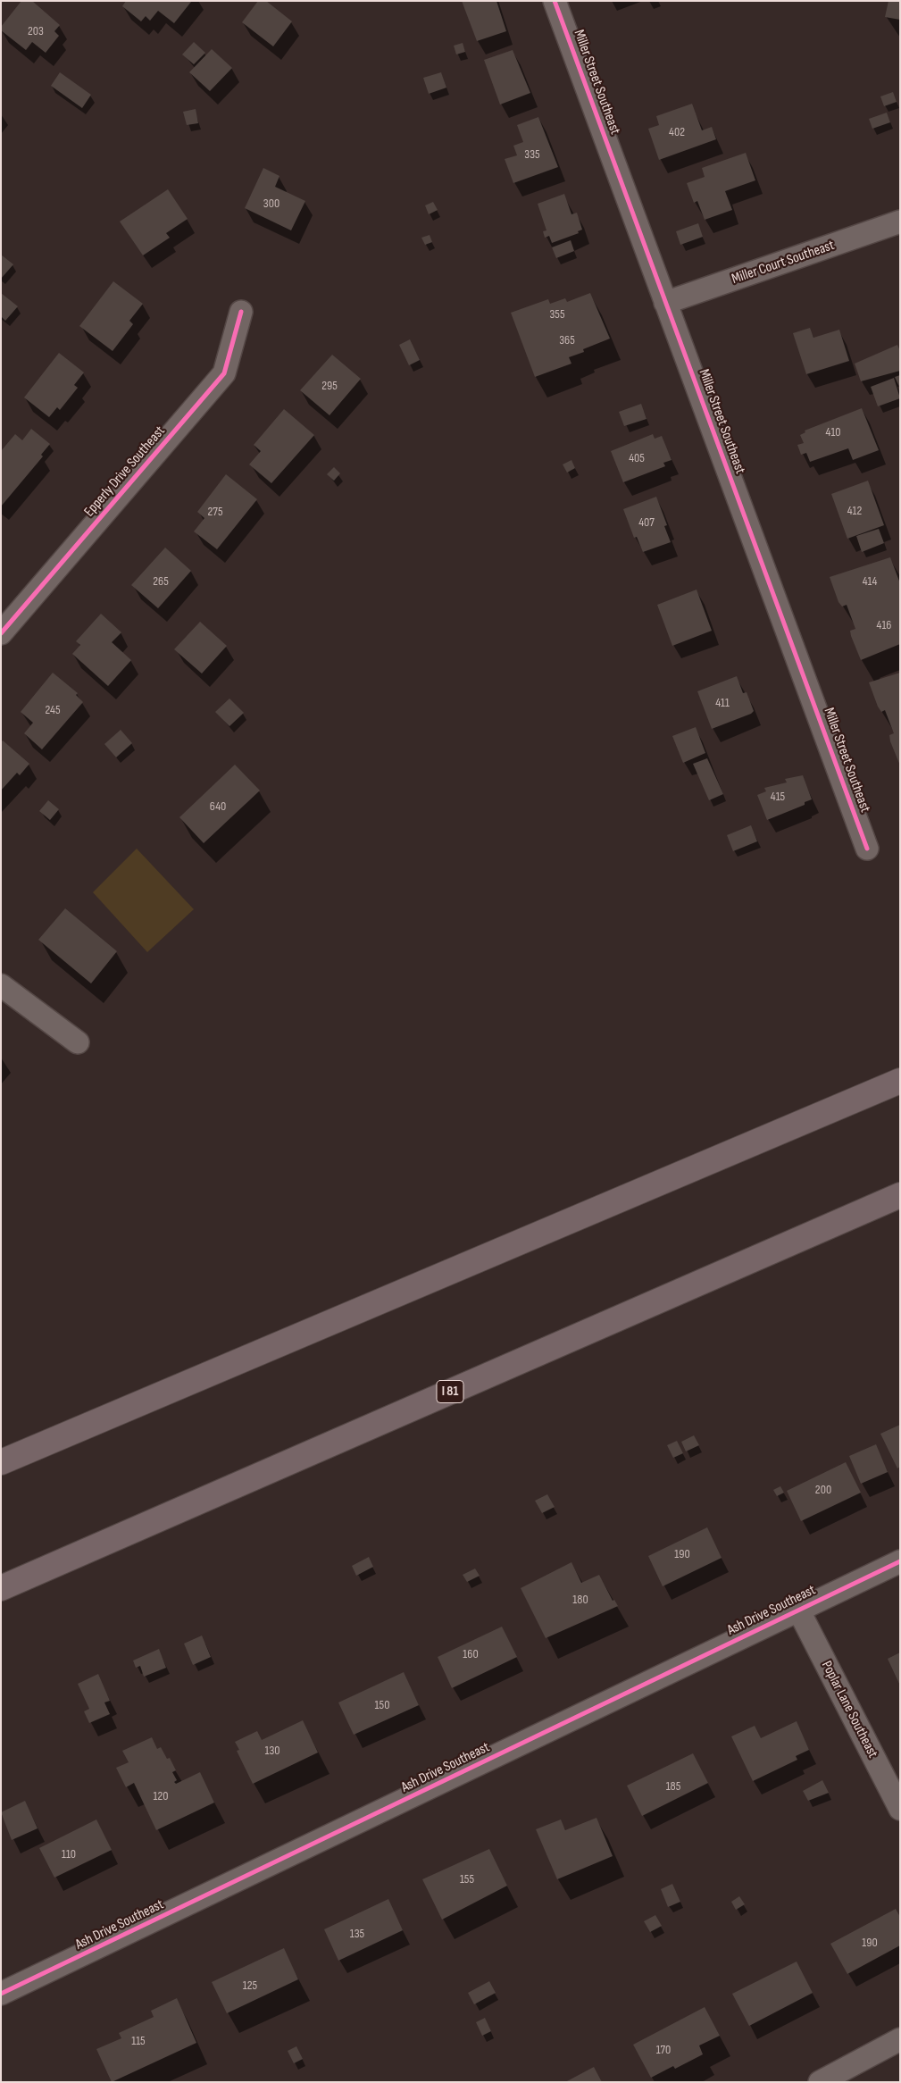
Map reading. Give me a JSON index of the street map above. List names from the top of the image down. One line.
{"streets":{"highway":["I 81"],"street":["Miller Street Southeast","Miller Court Southeast","Epperly Drive Southeast","Ash Drive Southeast","Poplar Lane Southeast"]},"crossings":[["Miller Street Southeast","Miller Court Southeast"],["Ash Drive Southeast","Poplar Lane Southeast"]],"house_numbers":["203","402","335","300","355","365","295","410","405","412","275","407","265","414","416","411","245","415","640","200","190","180","160","150","130","185","120","110","155","135","190","125","115","170"]}
